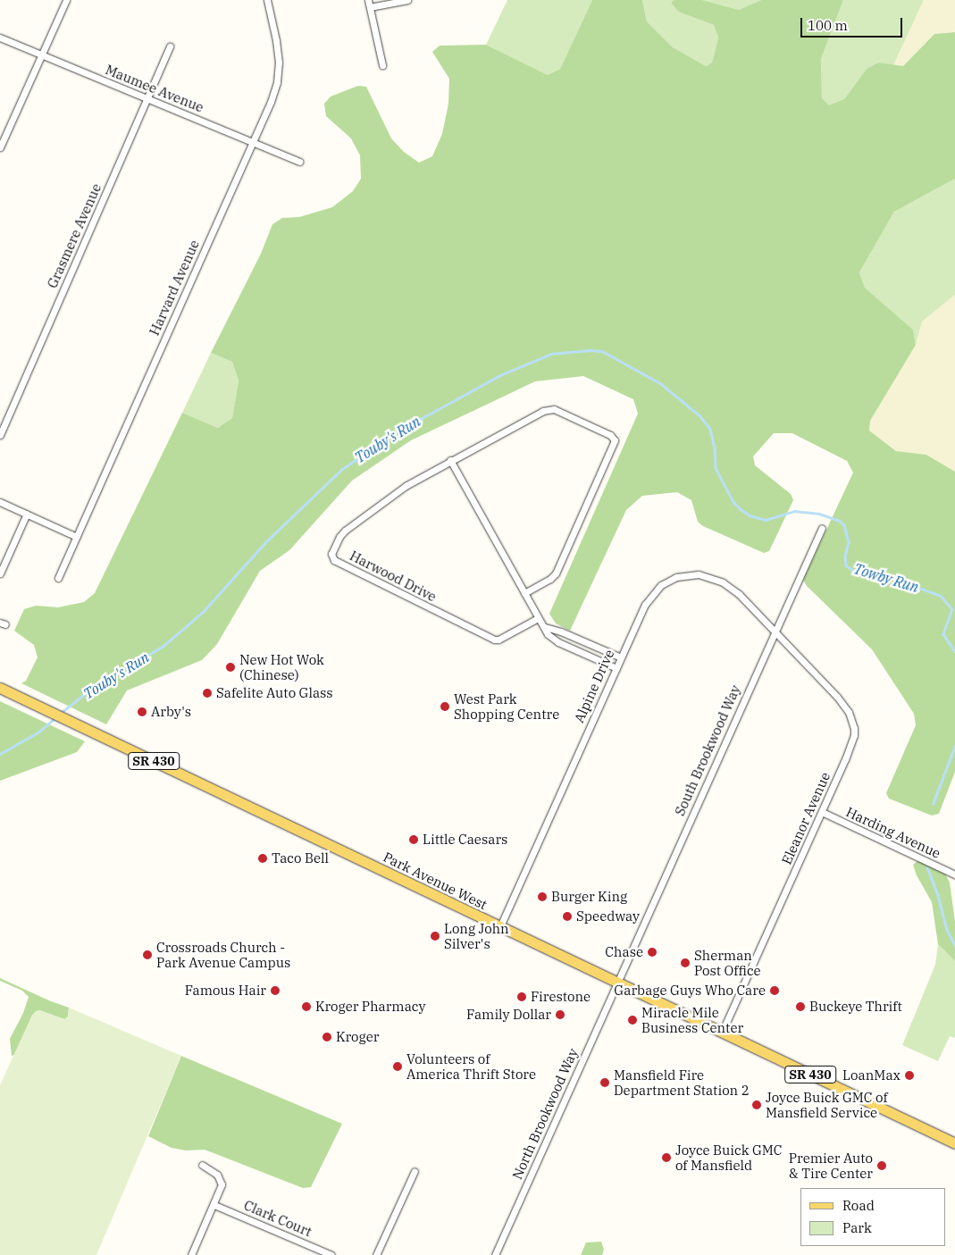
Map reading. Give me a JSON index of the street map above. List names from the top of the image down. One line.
{"streets":{"main road":["SR 430","Park Avenue West"],"street":["Maumee Avenue","Grasmere Avenue","Harvard Avenue","Harwood Drive","Alpine Drive","South Brookwood Way","Eleanor Avenue","Harding Avenue","North Brookwood Way","Clark Court"]},"crossings":[["Maumee Avenue","Grasmere Avenue"],["Maumee Avenue","Harvard Avenue"],["Alpine Drive","South Brookwood Way"],["Alpine Drive","Eleanor Avenue"],["Alpine Drive","Park Avenue West"],["South Brookwood Way","Eleanor Avenue"],["South Brookwood Way","Park Avenue West"],["South Brookwood Way","North Brookwood Way"],["Eleanor Avenue","Harding Avenue"],["Eleanor Avenue","Park Avenue West"],["Park Avenue West","North Brookwood Way"]],"water":["Touby's Run","Towby Run"],"places":["New Hot Wok (Chinese)","Safelite Auto Glass","West Park Shopping Centre","Arby's","Little Caesars","Taco Bell","Burger King","Speedway","Long John Silver's","Chase","Crossroads Church - Park Avenue Campus","Sherman Post Office","Famous Hair","Garbage Guys Who Care","Firestone","Kroger Pharmacy","Buckeye Thrift","Family Dollar","Miracle Mile Business Center","Kroger","Volunteers of America Thrift Store","LoanMax","Mansfield Fire Department Station 2","Joyce Buick GMC of Mansfield Service","Joyce Buick GMC of Mansfield","Premier Auto & Tire Center"],"legend":["Road","Park"],"scale_bar":"100 m"}
